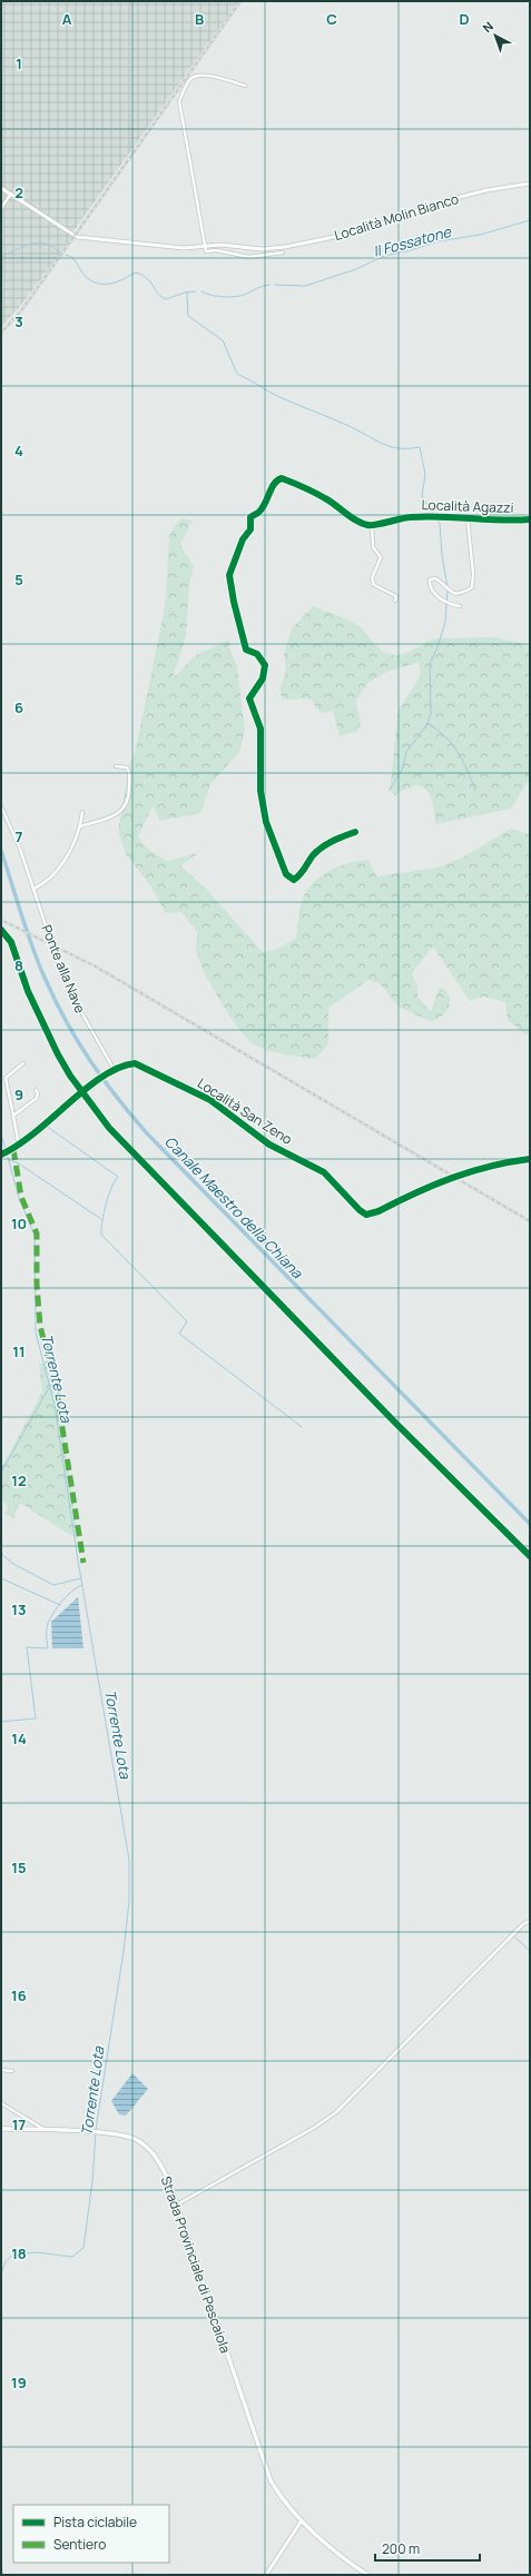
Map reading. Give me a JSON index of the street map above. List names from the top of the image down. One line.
{"streets":{"main road":["Strada Provinciale di Pescaiola"],"street":["Località Molin Bianco","Località Agazzi","Ponte alla Nave","Località San Zeno"]},"crossings":[["Ponte alla Nave","Località San Zeno"]],"water":["Il Fossatone","Canale Maestro della Chiana","Torrente Lota"],"legend":["Pista ciclabile","Sentiero"],"scale_bar":"200 m","north":"top left","grid":{"columns":["A","B","C","D"],"rows":["1","2","3","4","5","6","7","8","9","10","11","12","13","14","15","16","17","18","19"]}}
